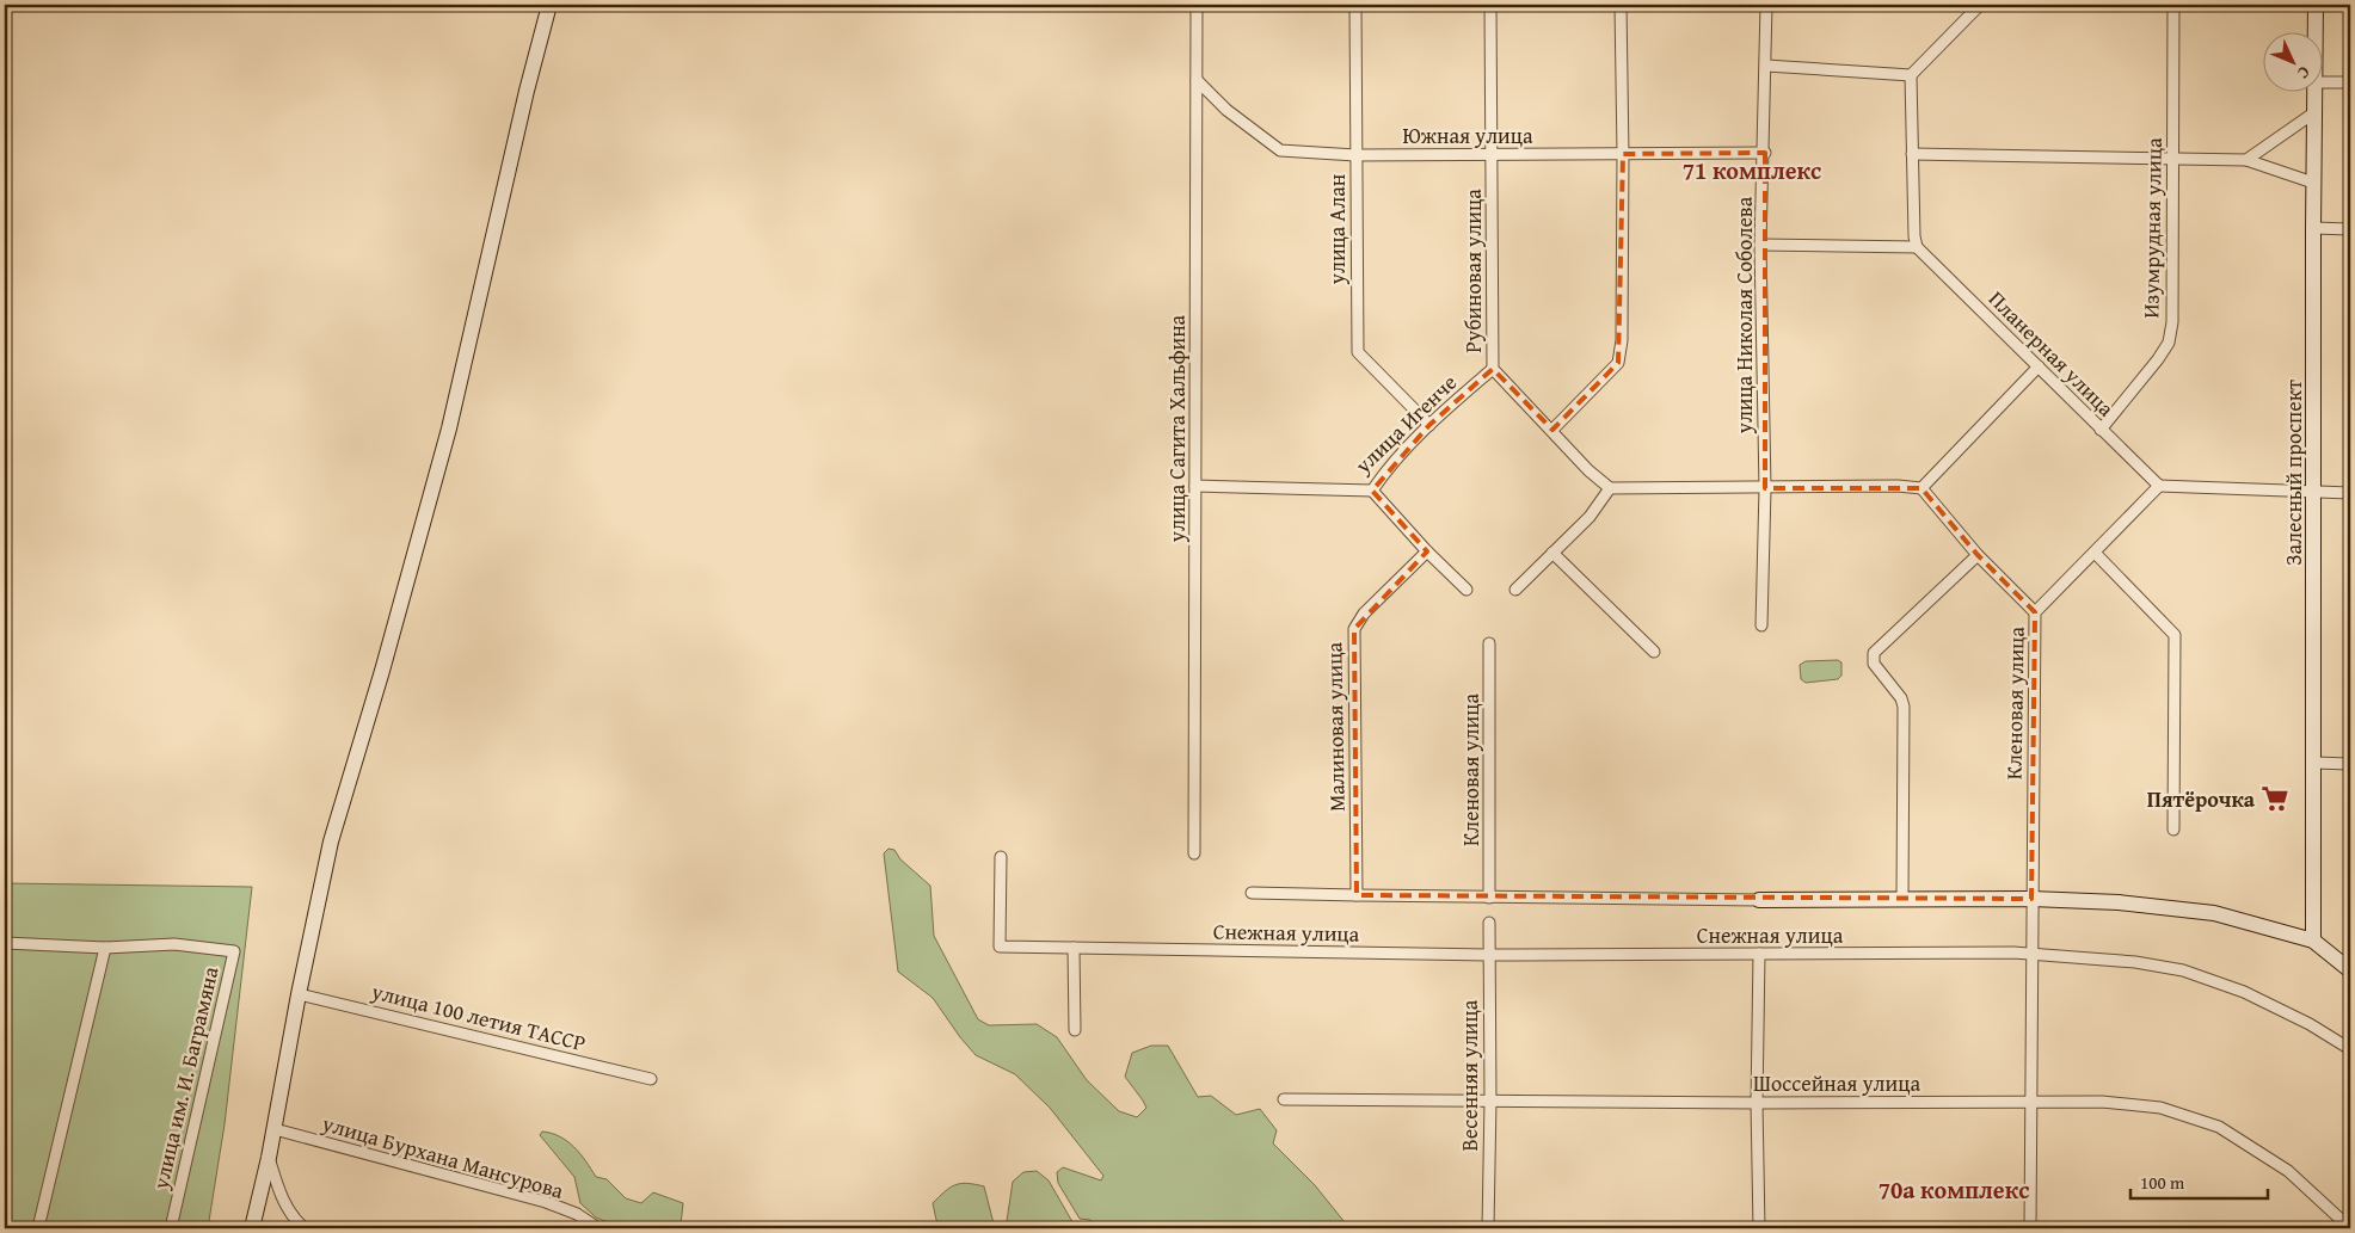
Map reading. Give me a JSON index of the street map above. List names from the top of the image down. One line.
{"streets":{"street":["Южная улица","Изумрудная улица","улица Алан","Рубиновая улица","улица Николая Соболева","Планерная улица","улица Игенче","улица Сагита Хальфина","Залесный проспект","Кленовая улица","Малиновая улица","Снежная улица","улица 100 летия ТАССР","Весенняя улица","улица им. И. Баграмяна","Шоссейная улица","улица Бурхана Мансурова"]},"crossings":[["Южная улица","улица Алан"],["Южная улица","Рубиновая улица"],["Южная улица","улица Николая Соболева"],["Южная улица","улица Сагита Хальфина"],["Изумрудная улица","Планерная улица"],["улица Алан","улица Игенче"],["Рубиновая улица","улица Игенче"],["Планерная улица","Кленовая улица"],["улица Игенче","улица Сагита Хальфина"],["Кленовая улица","Снежная улица"],["Кленовая улица","Шоссейная улица"],["Снежная улица","Весенняя улица"],["Весенняя улица","Шоссейная улица"]],"districts":["71 комплекс","70а комплекс"],"places":{"supermarket":["Пятёрочка"]},"scale_bar":"100 m","north":"bottom right"}
